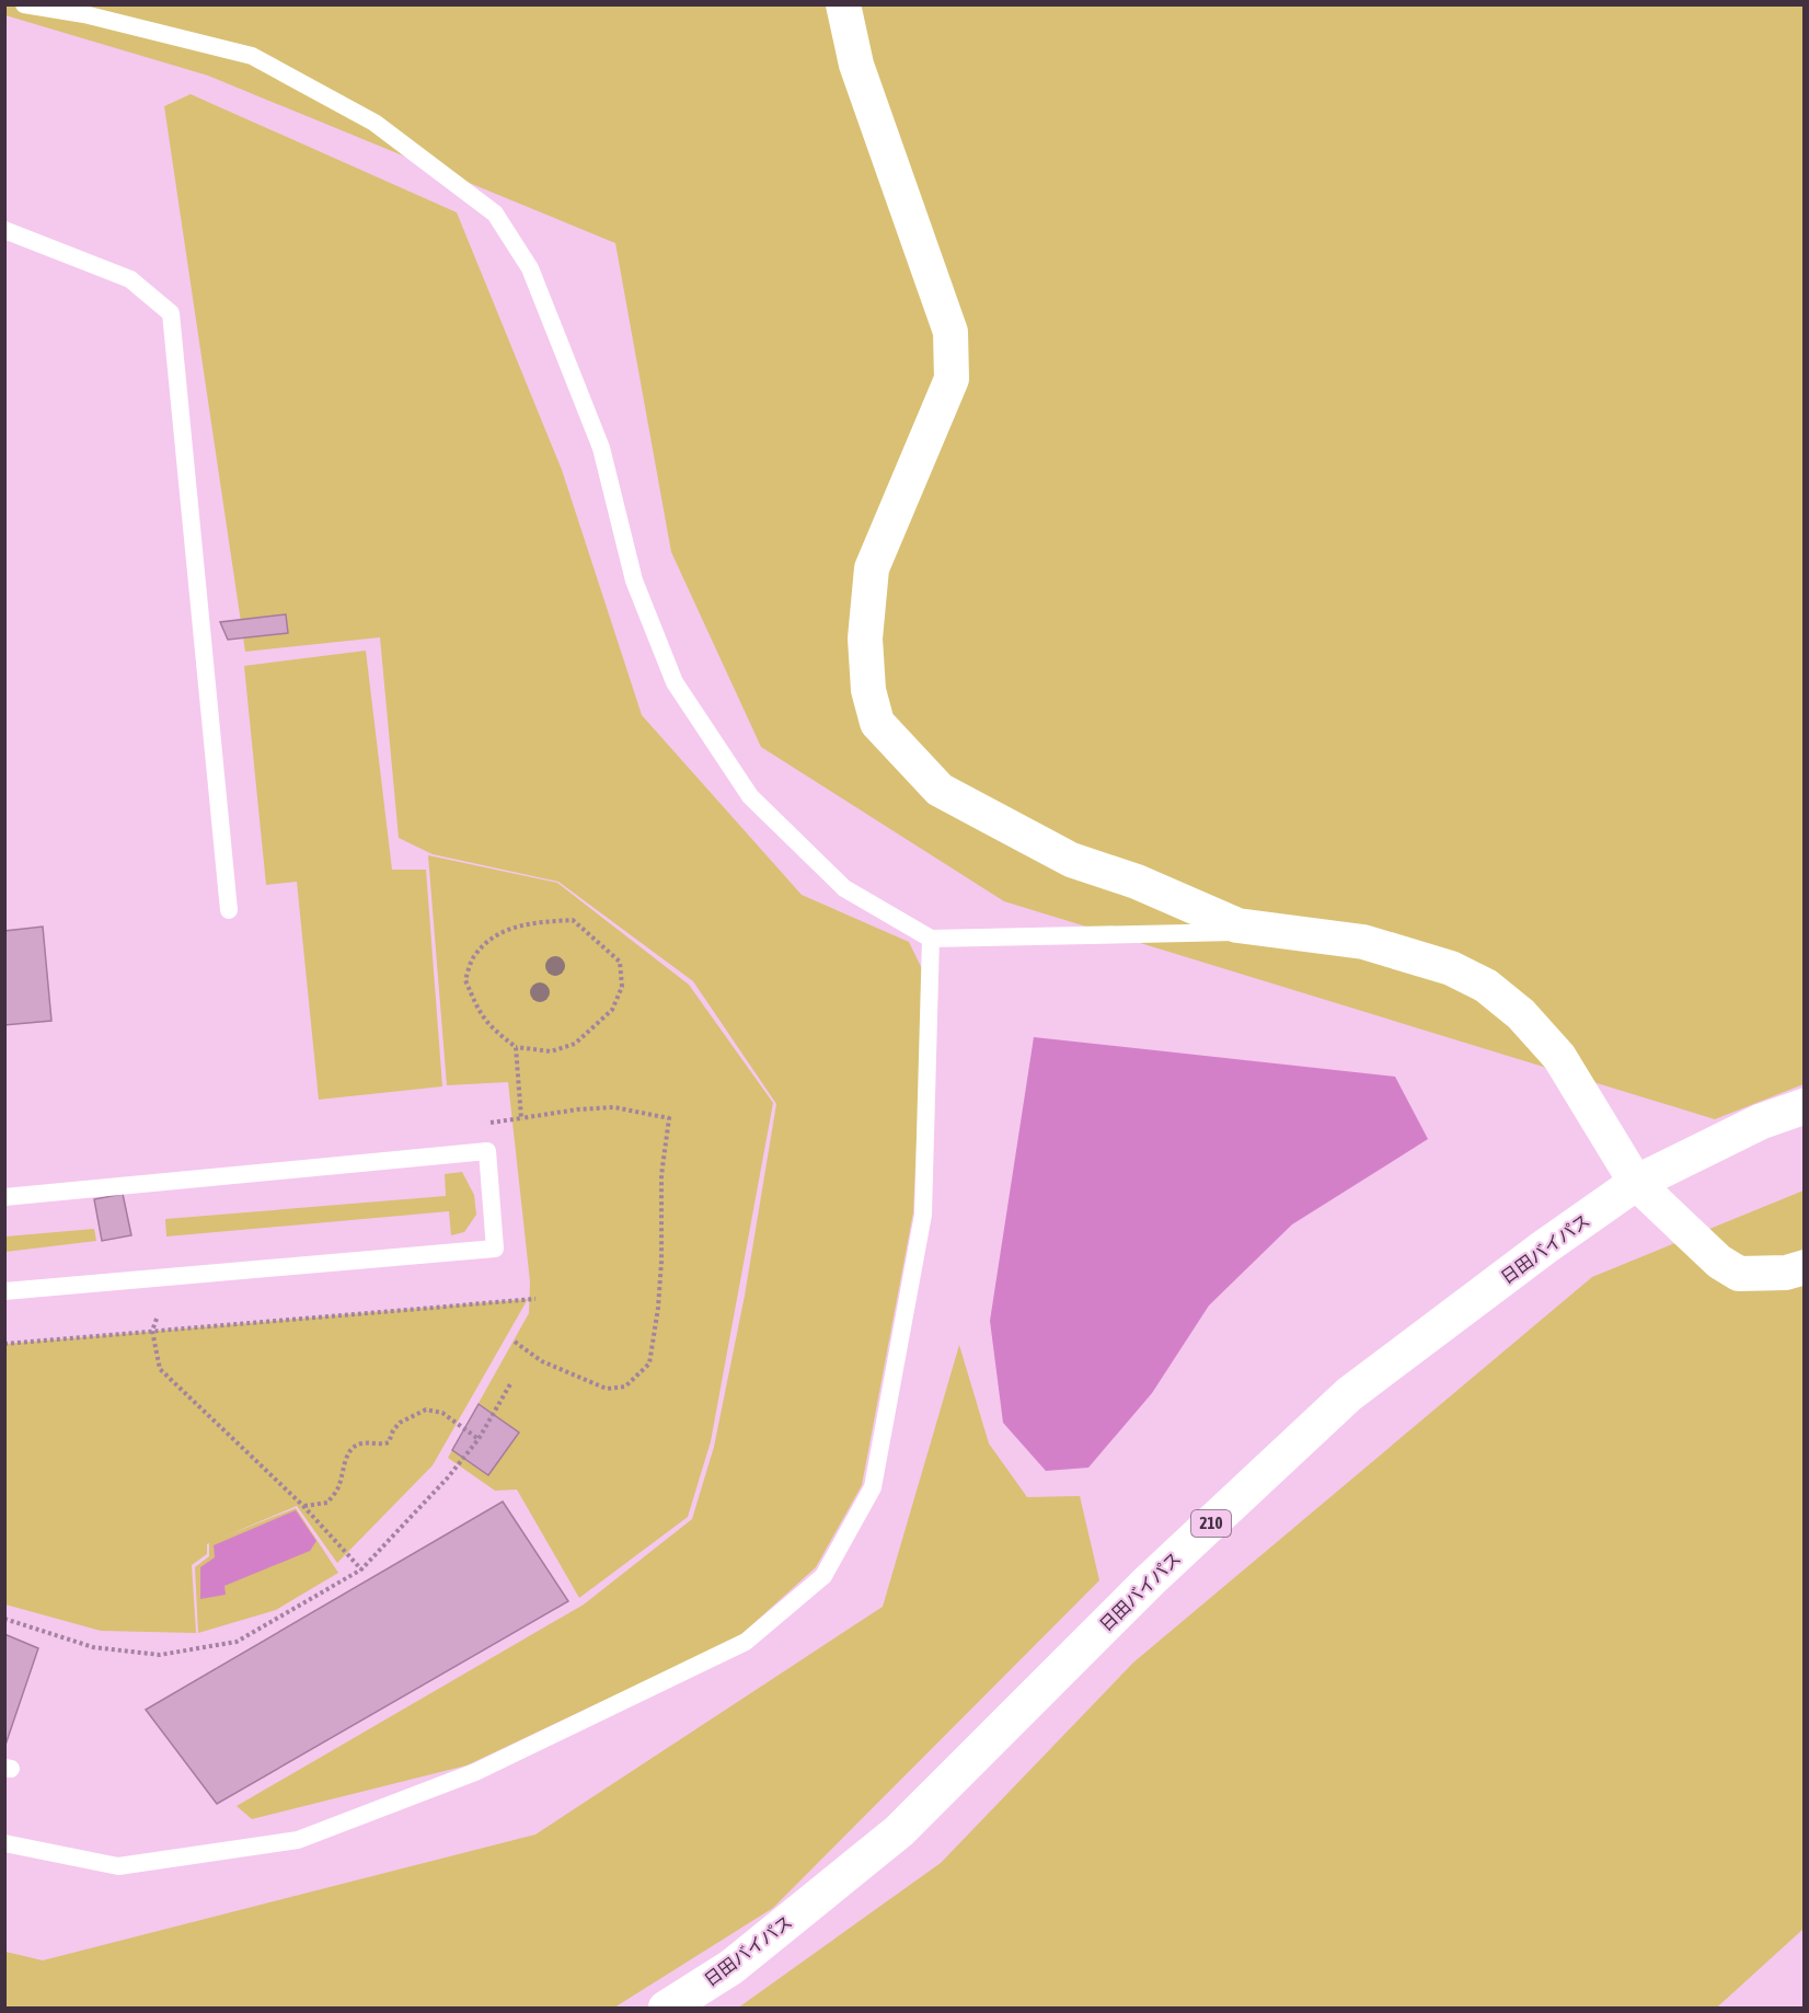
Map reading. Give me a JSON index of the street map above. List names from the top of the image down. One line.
{"streets":{"highway":["日田バイパス","210"]}}
